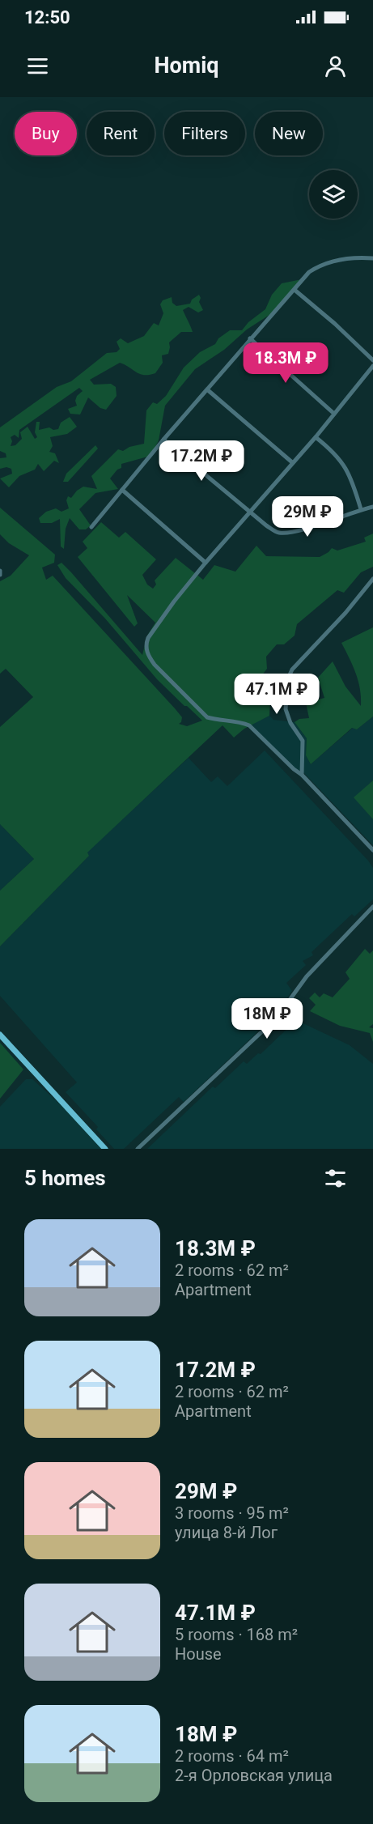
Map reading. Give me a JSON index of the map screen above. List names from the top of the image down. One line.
{"page":{"status":"12:50","header":"Homiq","chip":["Buy","Rent","Filters","New"],"price":["18.3M ₽","17.2M ₽","29M ₽","47.1M ₽","18M ₽"],"heading":"5 homes","list":[{"name":"18.3M ₽","note":"2 rooms · 62 m² · Apartment"},{"name":"17.2M ₽","note":"2 rooms · 62 m² · Apartment"},{"name":"29M ₽","note":"3 rooms · 95 m² · улица 8-й Лог"},{"name":"47.1M ₽","note":"5 rooms · 168 m² · House"},{"name":"18M ₽","note":"2 rooms · 64 m² · 2-я Орловская улица"}]}}
